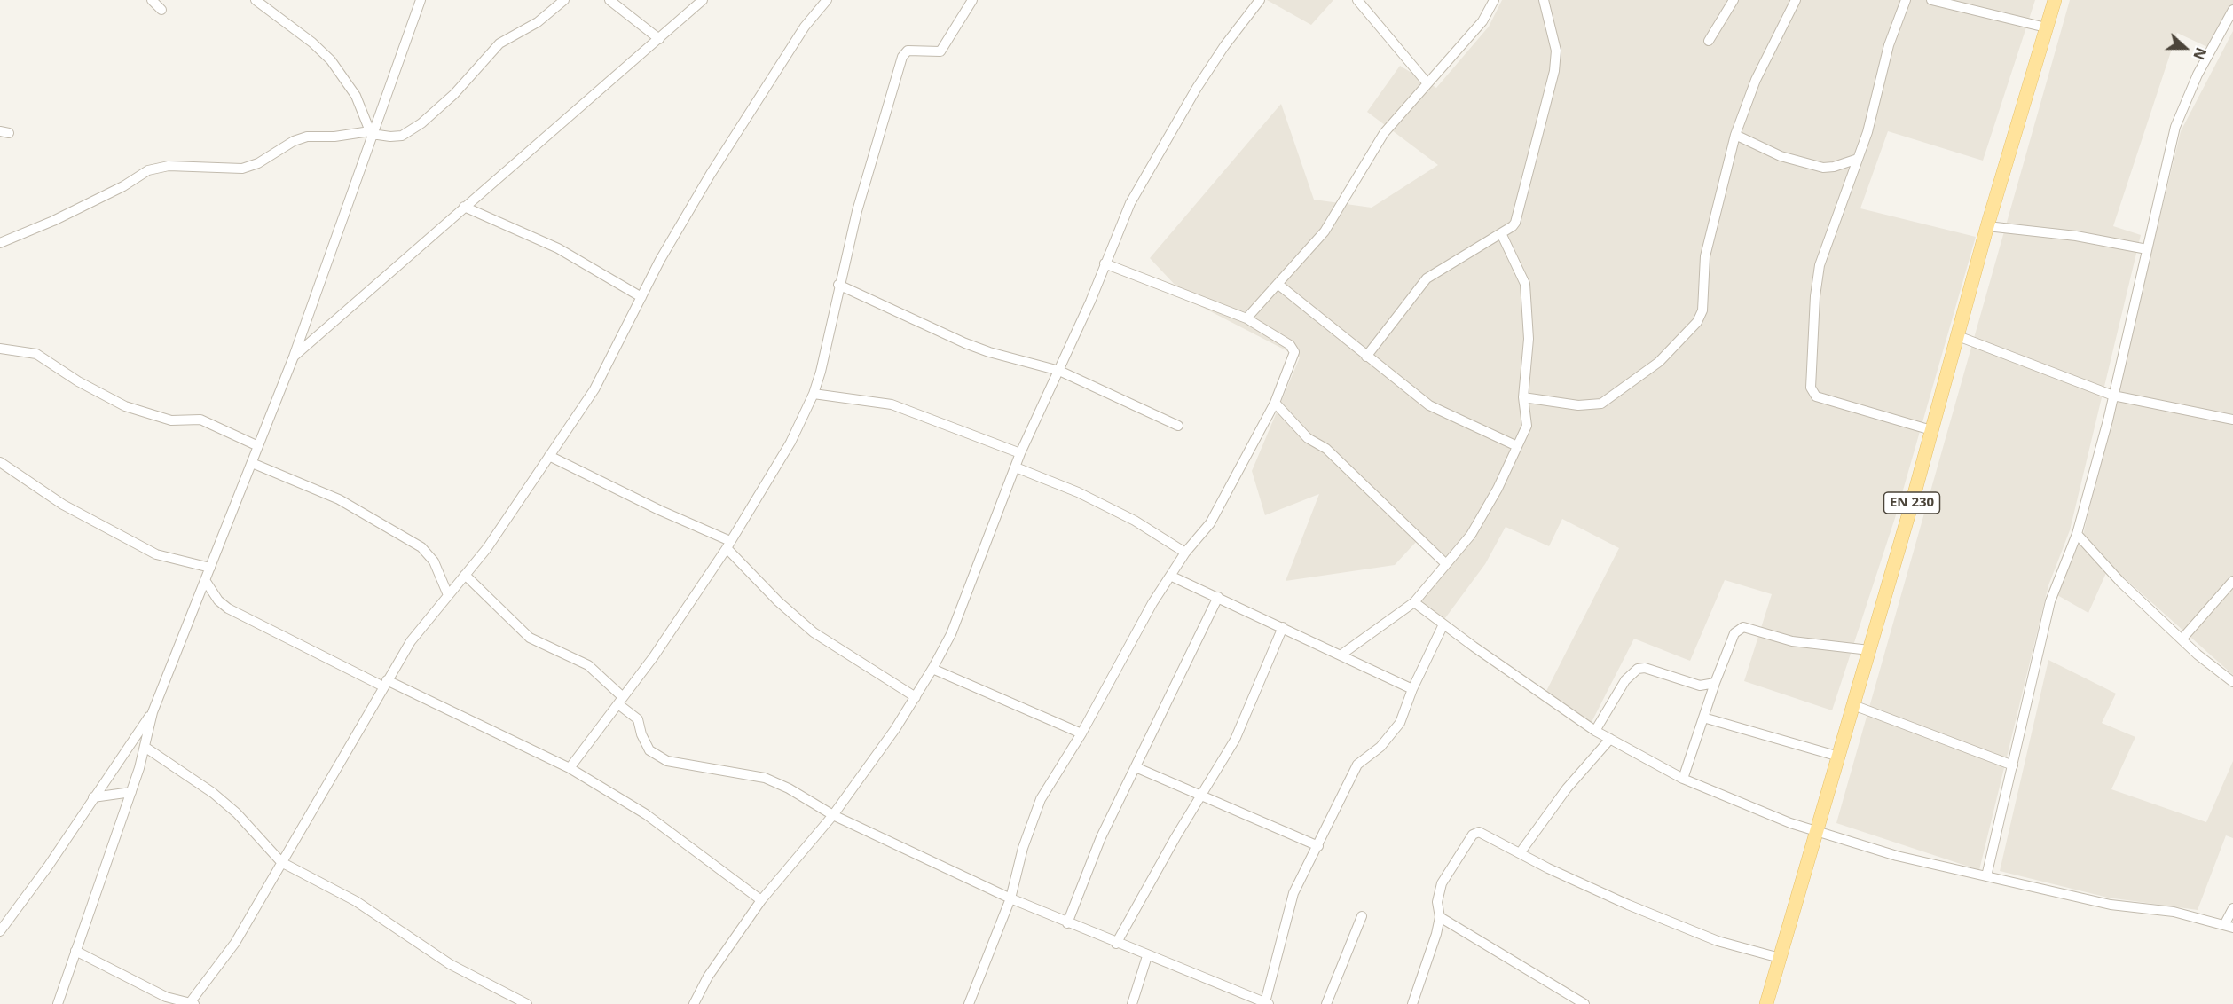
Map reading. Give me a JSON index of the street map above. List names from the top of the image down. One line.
{"streets":{"main road":["EN 230"]},"north":"right"}
